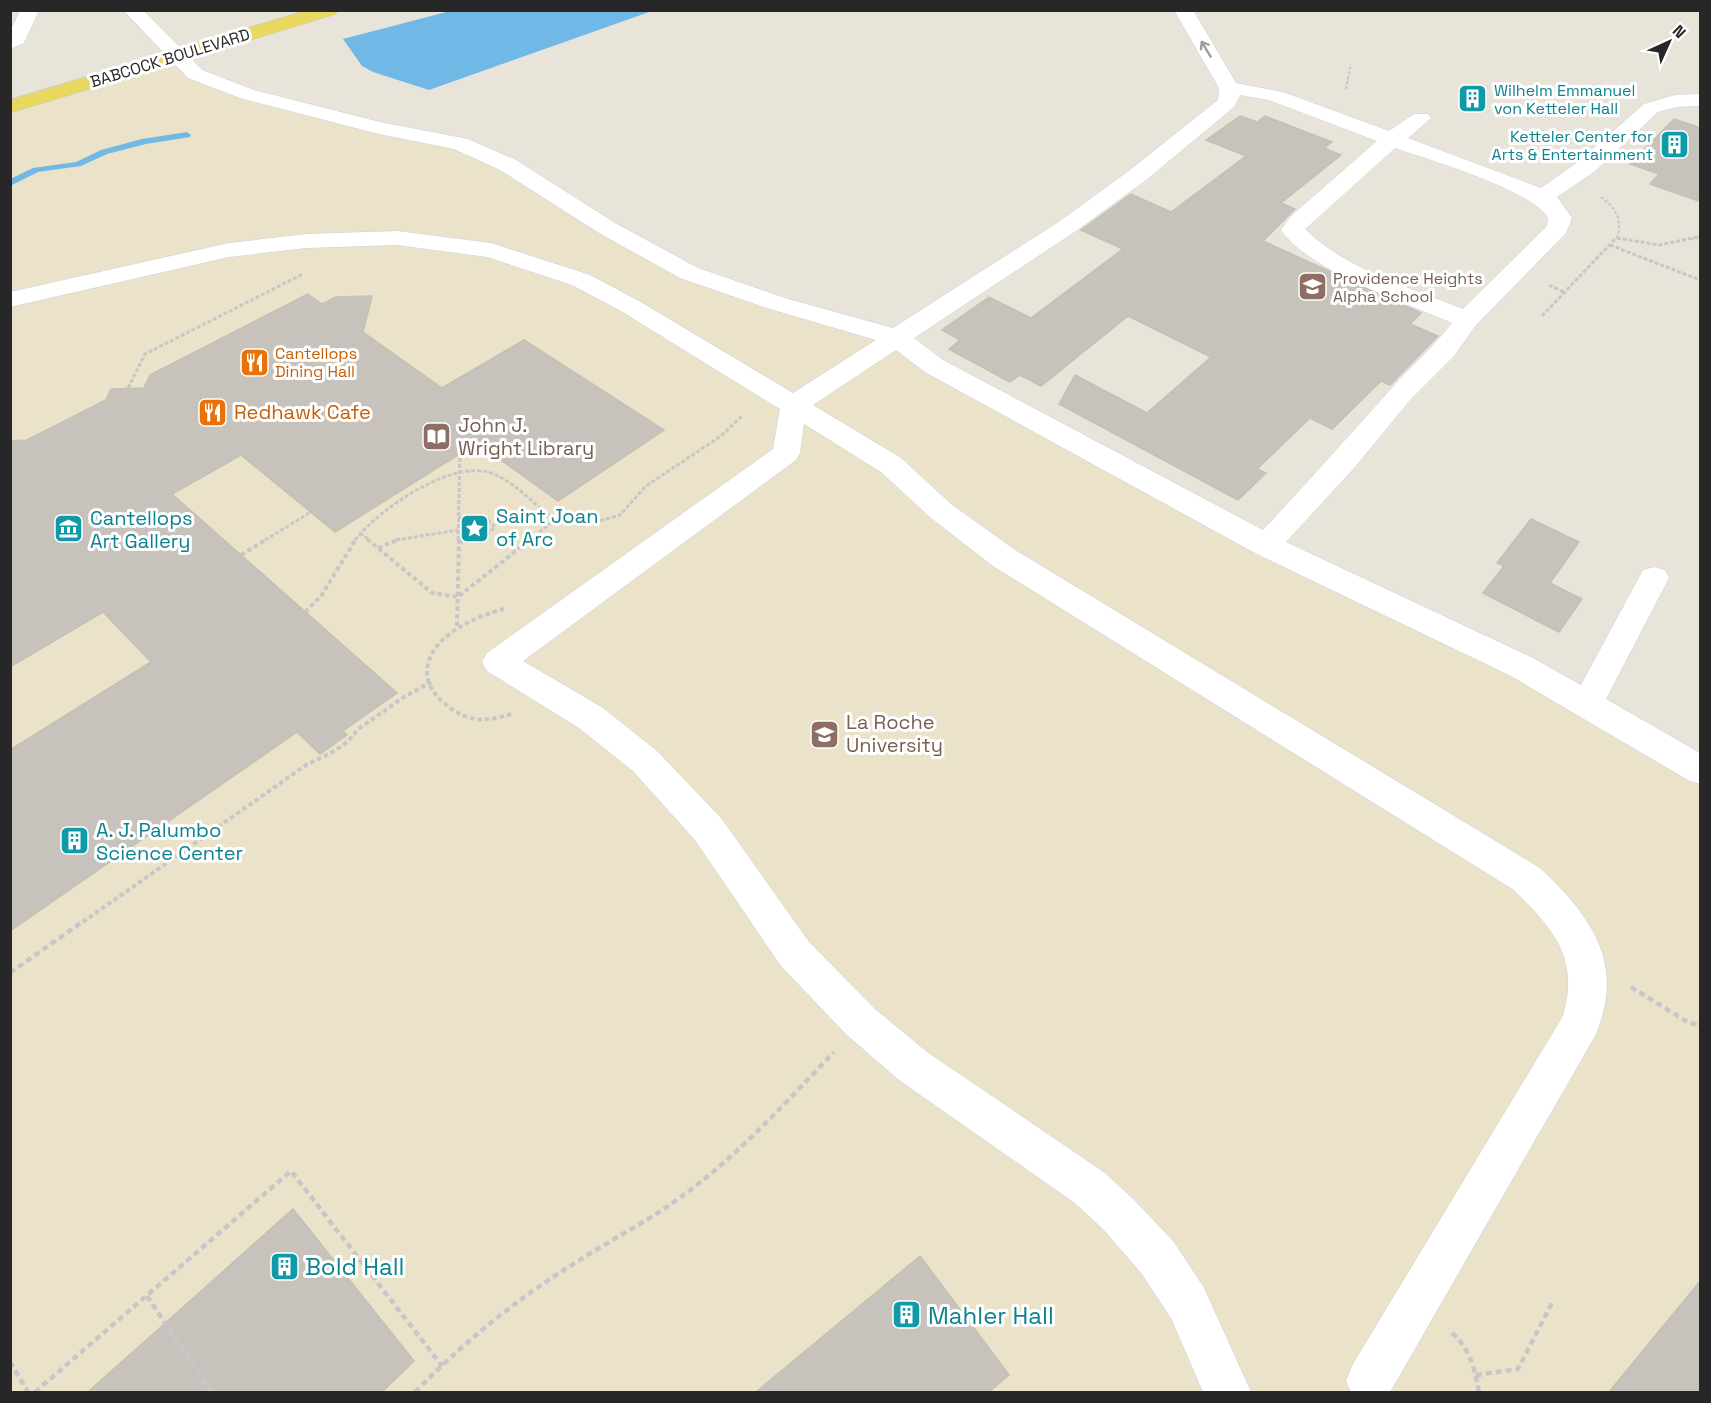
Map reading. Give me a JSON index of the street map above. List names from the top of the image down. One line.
{"streets":{"main road":["BABCOCK BOULEVARD"]},"places":{"building":["Wilhelm Emmanuel von Ketteler Hall","Ketteler Center for Arts & Entertainment","A. J. Palumbo Science Center","Bold Hall","Mahler Hall"],"school or university":["Providence Heights Alpha School","La Roche University"],"restaurant":["Cantellops Dining Hall","Redhawk Cafe"],"library":["John J. Wright Library"],"place":["Saint Joan of Arc"],"museum":["Cantellops Art Gallery"]},"north":"top right"}
